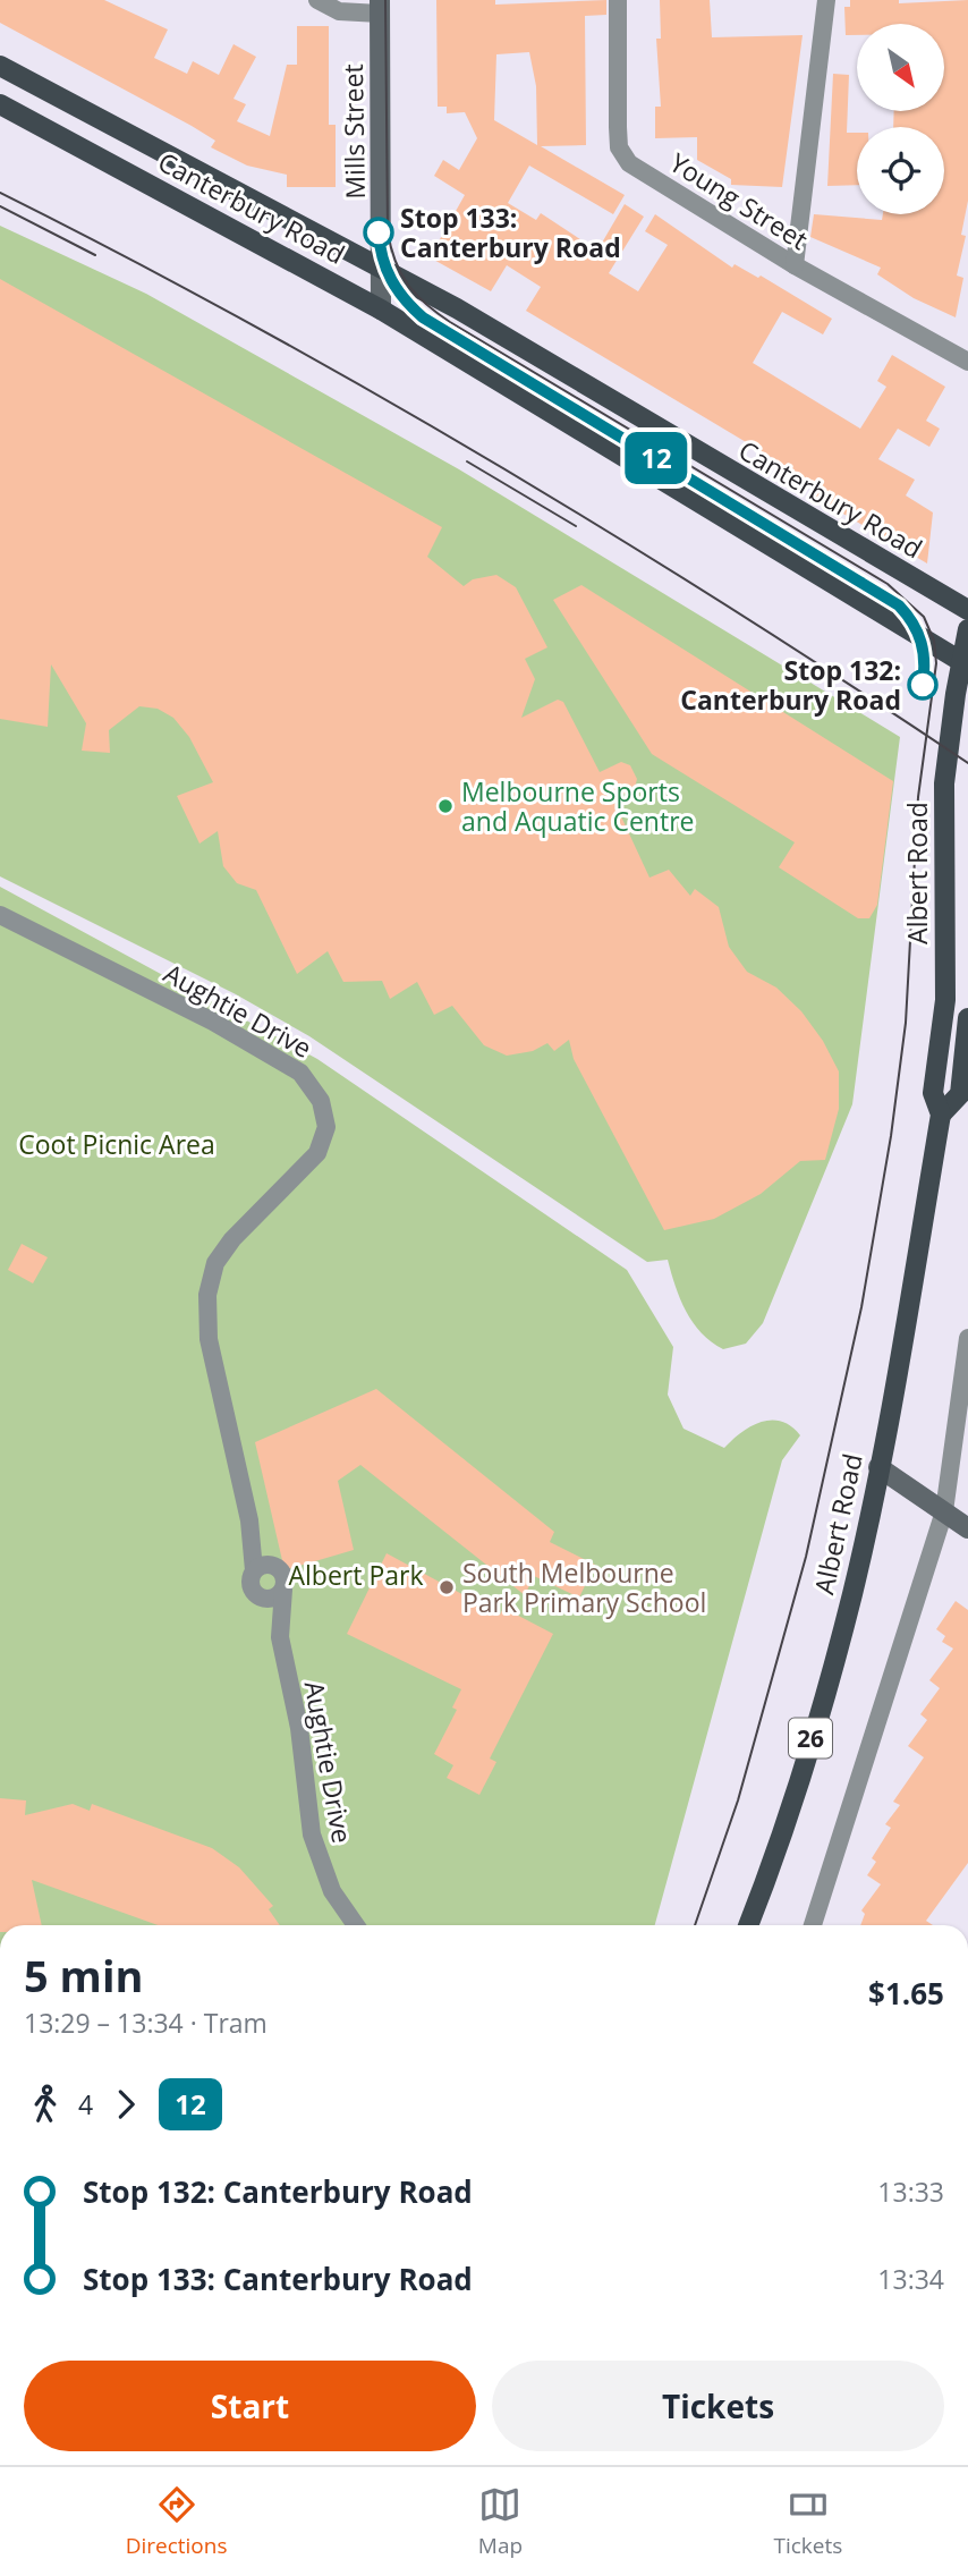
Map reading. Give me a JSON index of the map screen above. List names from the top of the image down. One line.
{"streets":{"main road":["Canterbury Road","Albert Road","26"],"street":["Mills Street","Young Street","Aughtie Drive"]},"crossings":[["Mills Street","Canterbury Road"],["Canterbury Road","Albert Road"]],"parks":["Coot Picnic Area","Albert Park"],"places":["Stop 133: Canterbury Road","Stop 132: Canterbury Road","Melbourne Sports and Aquatic Centre","South Melbourne Park Primary School"],"lines":["tram line 12"],"north":"bottom right","page":{"on_map":"12","heading":["5 min","13:29 – 13:34 · Tram","$1.65"],"legs":["4","12"],"list":[{"name":"Stop 132: Canterbury Road","value":"13:33"},{"name":"Stop 133: Canterbury Road","value":"13:34"}],"buttons":["Start","Tickets"],"tabs":["Directions","Map","Tickets"]}}
